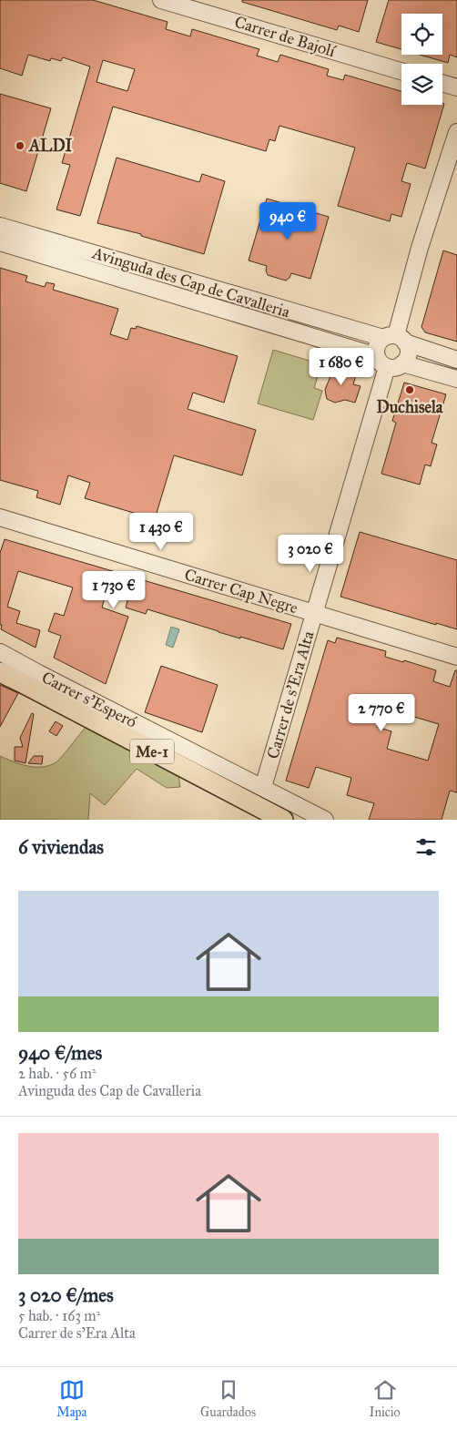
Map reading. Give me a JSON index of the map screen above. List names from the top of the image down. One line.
{"streets":{"main road":["Me-1"],"street":["Carrer de Bajolí","Avinguda des Cap de Cavalleria","Carrer Cap Negre","Carrer de s'Era Alta","Carrer s'Esperó"]},"crossings":[["Avinguda des Cap de Cavalleria","Carrer de s'Era Alta"],["Carrer Cap Negre","Carrer de s'Era Alta"],["Carrer de s'Era Alta","Carrer s'Esperó"]],"places":["ALDI","Duchisela"],"page":{"price":["940 €","1 680 €","1 430 €","3 020 €","1 730 €","2 770 €"],"heading":"6 viviendas","list":[{"name":"940 €/mes","note":"2 hab. · 56 m² · Avinguda des Cap de Cavalleria"},{"name":"3 020 €/mes","note":"5 hab. · 163 m² · Carrer de s'Era Alta"}],"tabs":["Mapa","Guardados","Inicio"]}}
